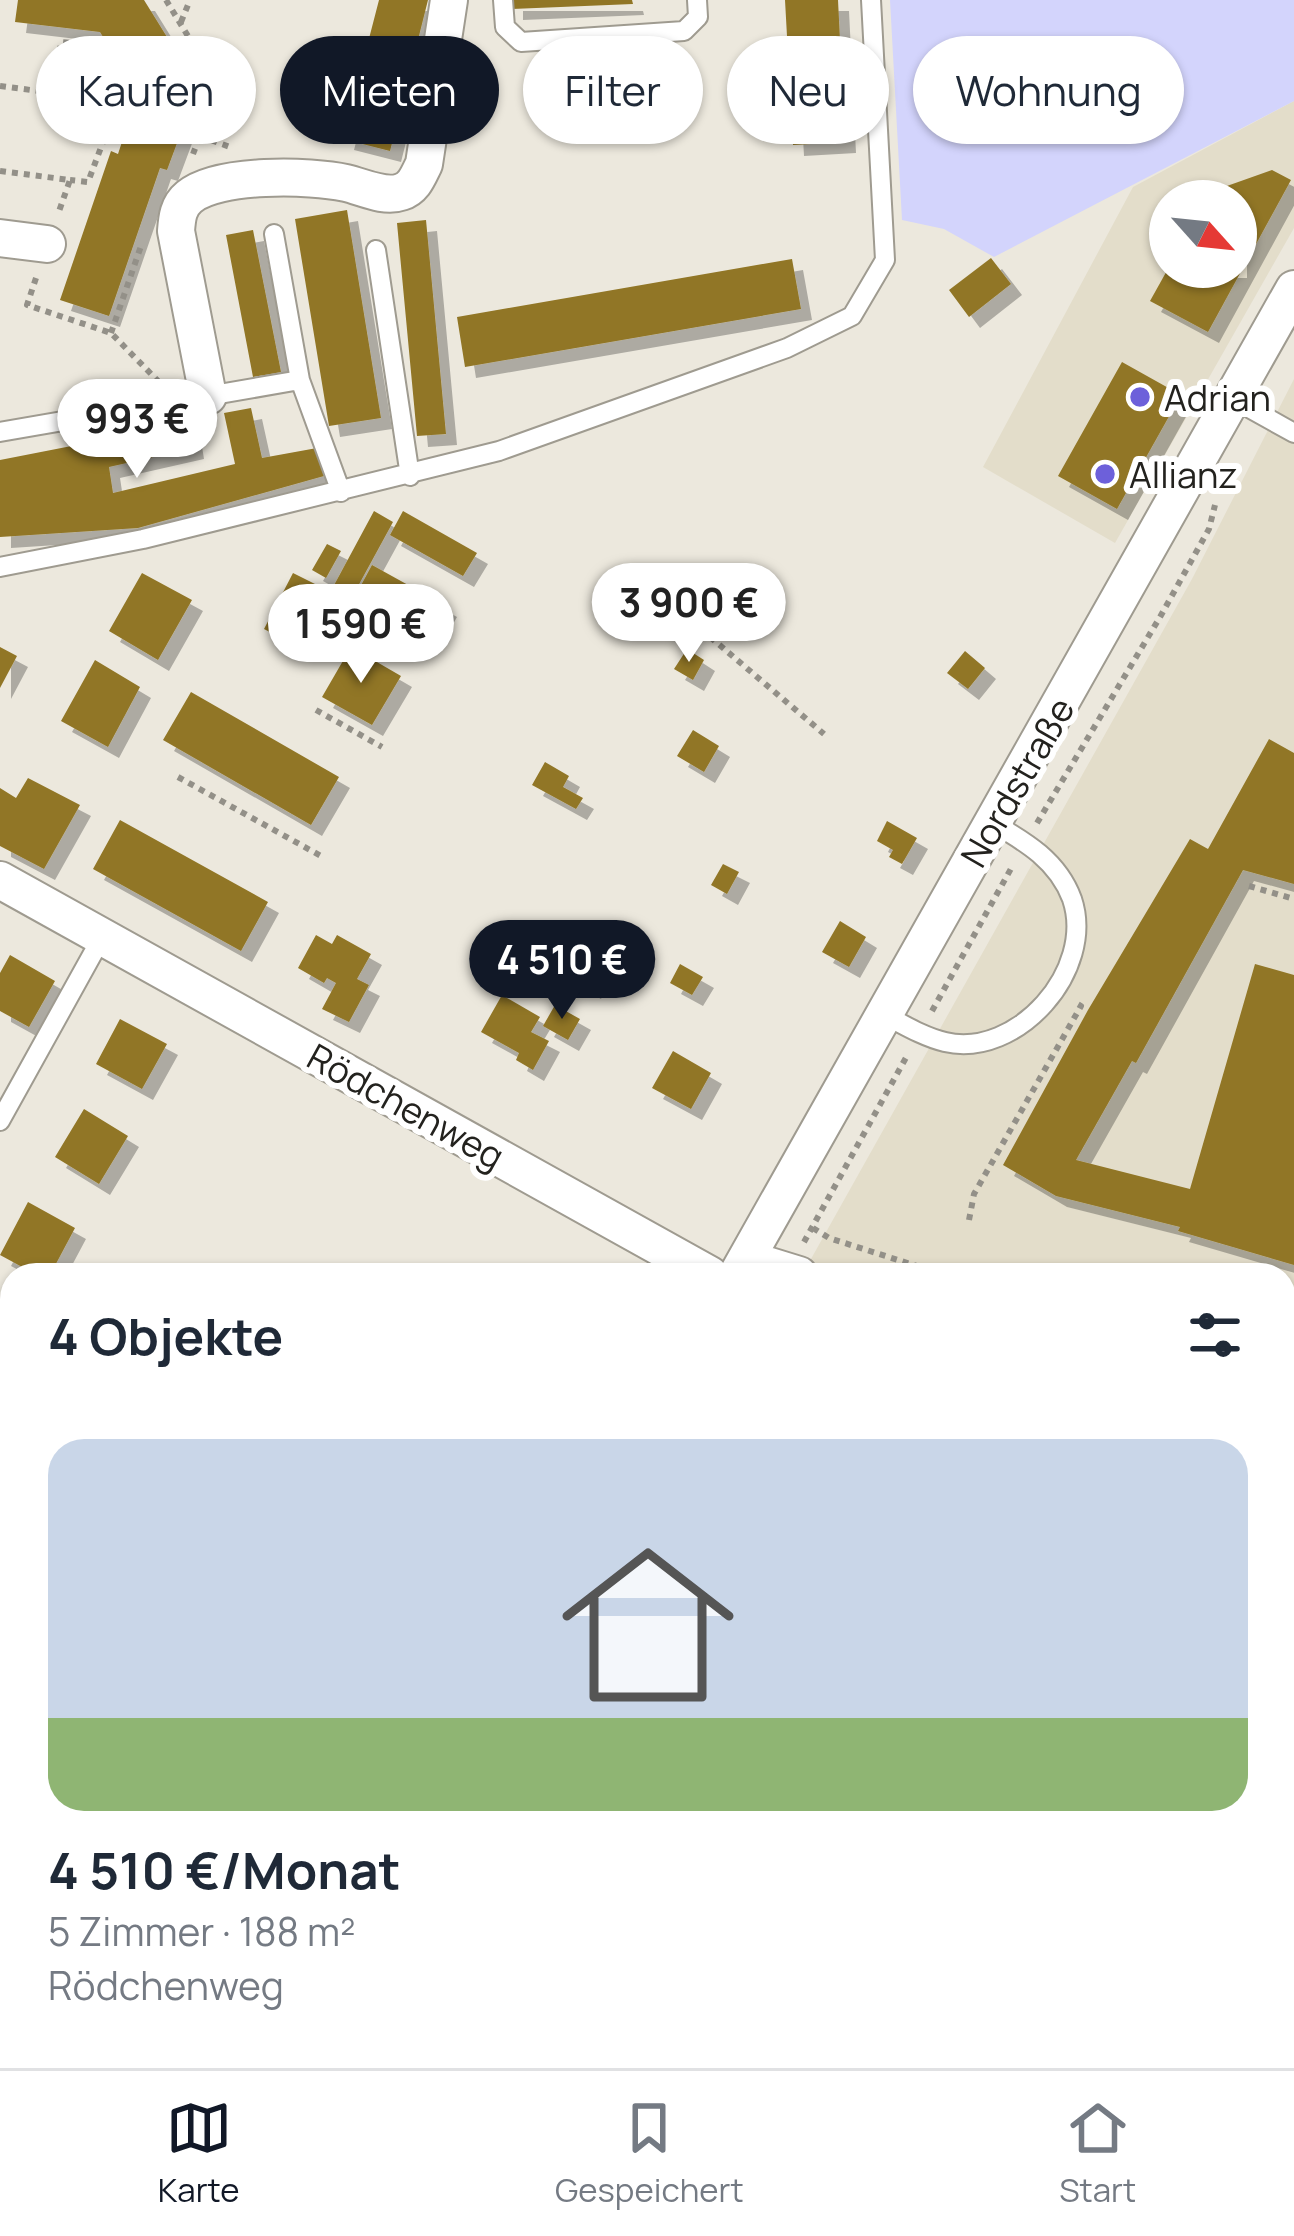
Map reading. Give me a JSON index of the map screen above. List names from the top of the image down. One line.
{"streets":{"street":["Nordstraße","Rödchenweg"]},"places":["Adrian","Allianz"],"north":"bottom right","page":{"chip":["Kaufen","Mieten","Filter","Neu","Wohnung"],"price":["993 €","3 900 €","1 590 €","4 510 €"],"heading":"4 Objekte","list":[{"name":"4 510 €/Monat","note":"5 Zimmer · 188 m² · Rödchenweg"}],"tabs":["Karte","Gespeichert","Start"]}}
